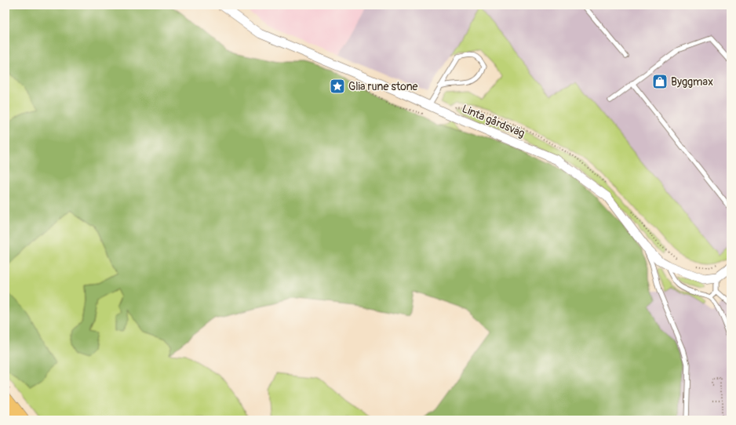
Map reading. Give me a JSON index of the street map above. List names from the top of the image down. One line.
{"streets":{"street":["Linta gårdsväg"]},"places":{"shop":["Byggmax"],"place":["Glia rune stone"]}}
